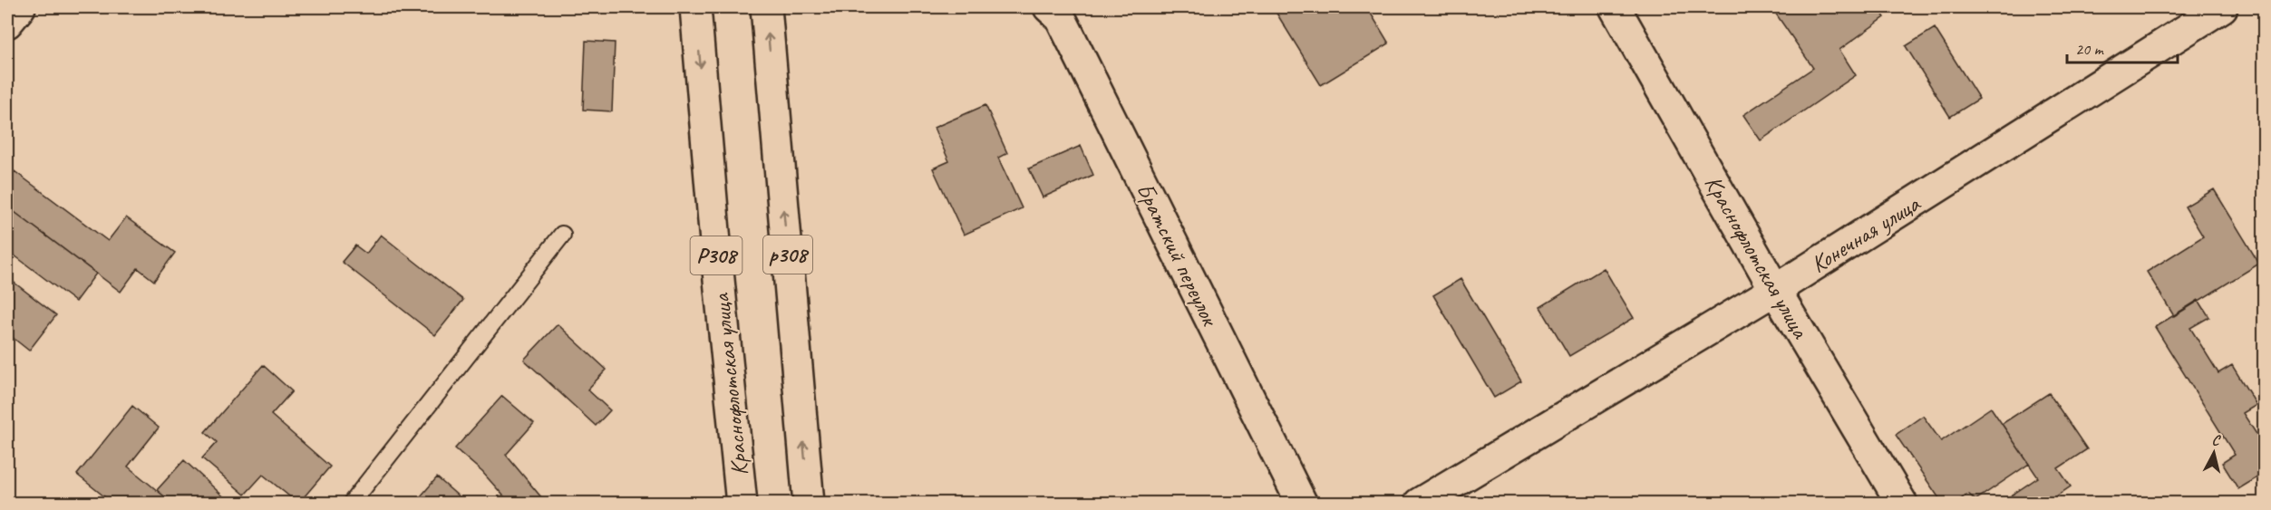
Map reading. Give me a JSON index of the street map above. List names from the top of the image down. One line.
{"streets":{"street":["Конечная улица","Братский переулок","p308","P308","Краснофлотская улица"]},"crossings":[["Конечная улица","Краснофлотская улица"]],"scale_bar":"20 m","north":"top"}
